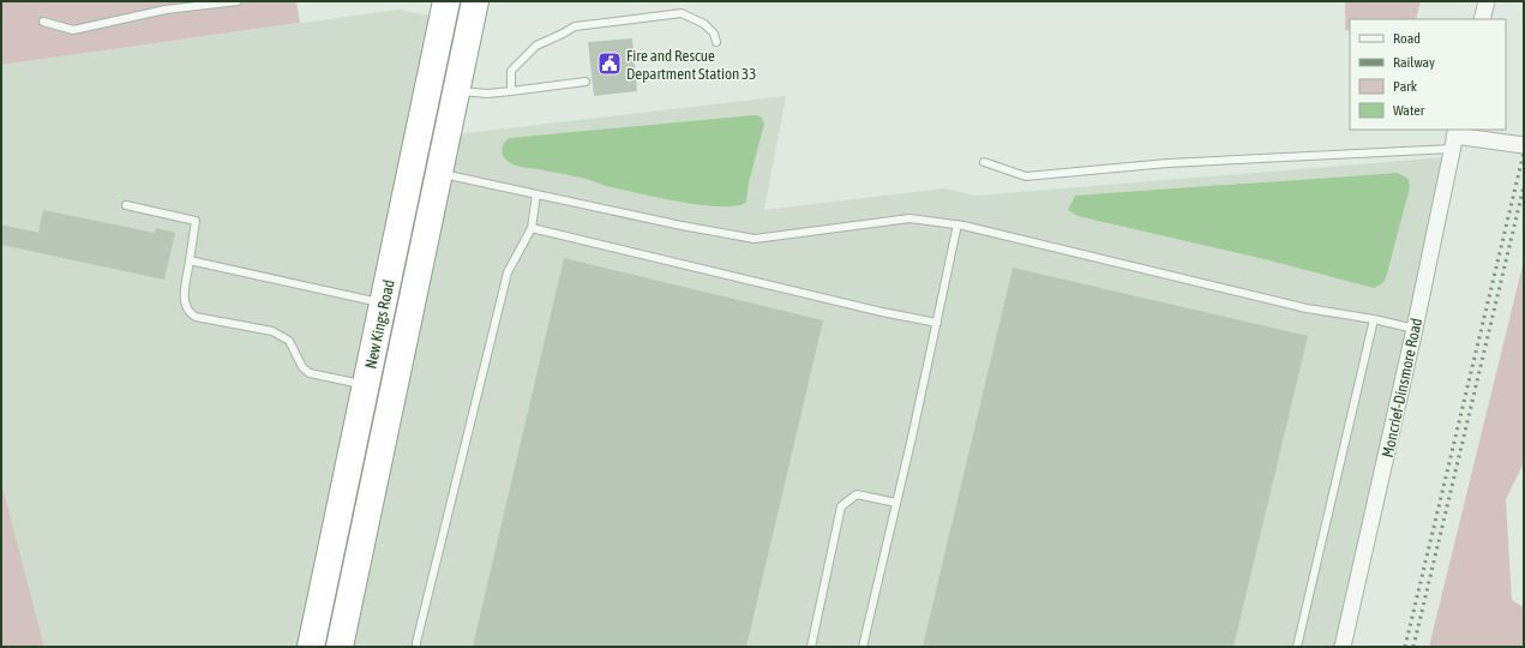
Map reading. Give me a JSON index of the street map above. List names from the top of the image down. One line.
{"streets":{"highway":["New Kings Road"],"street":["Moncrief-Dinsmore Road"]},"places":{"public building":["Fire and Rescue Department Station 33"]},"legend":["Road","Railway","Park","Water"]}
